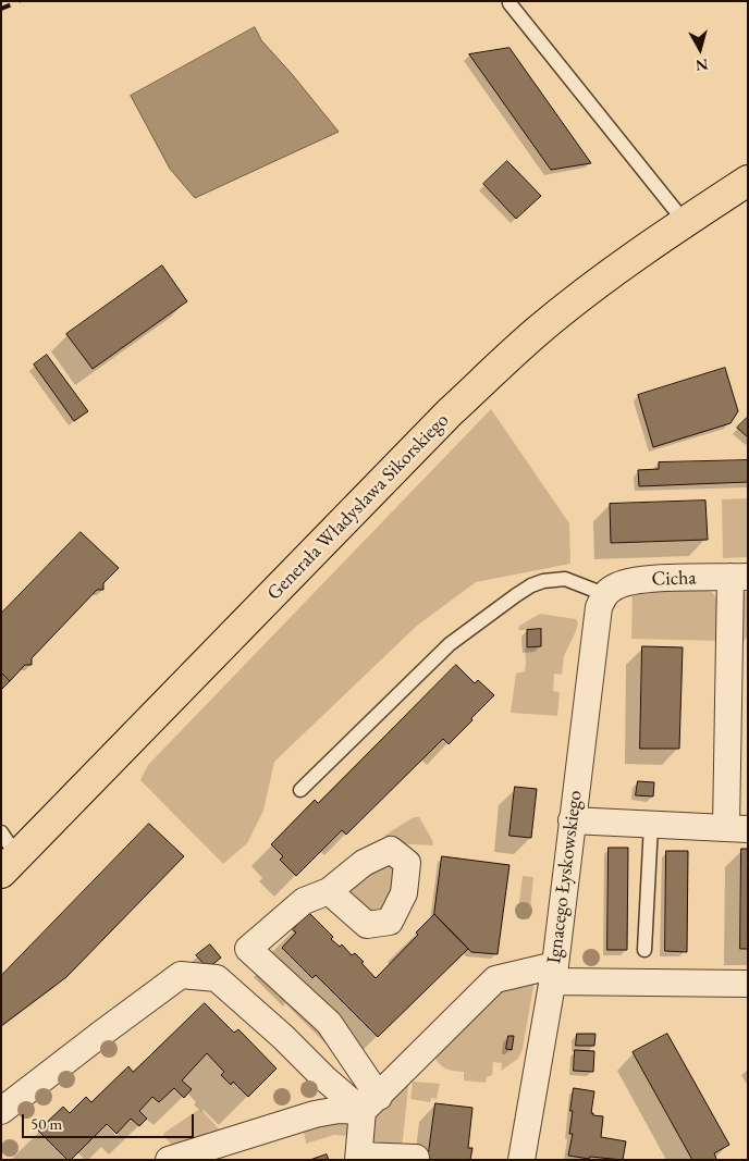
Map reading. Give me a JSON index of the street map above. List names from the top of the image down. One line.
{"streets":{"main road":["Generała Władysława Sikorskiego"],"street":["Cicha","Ignacego Łyskowskiego"]},"crossings":[["Cicha","Ignacego Łyskowskiego"]],"scale_bar":"50 m","north":"bottom"}
